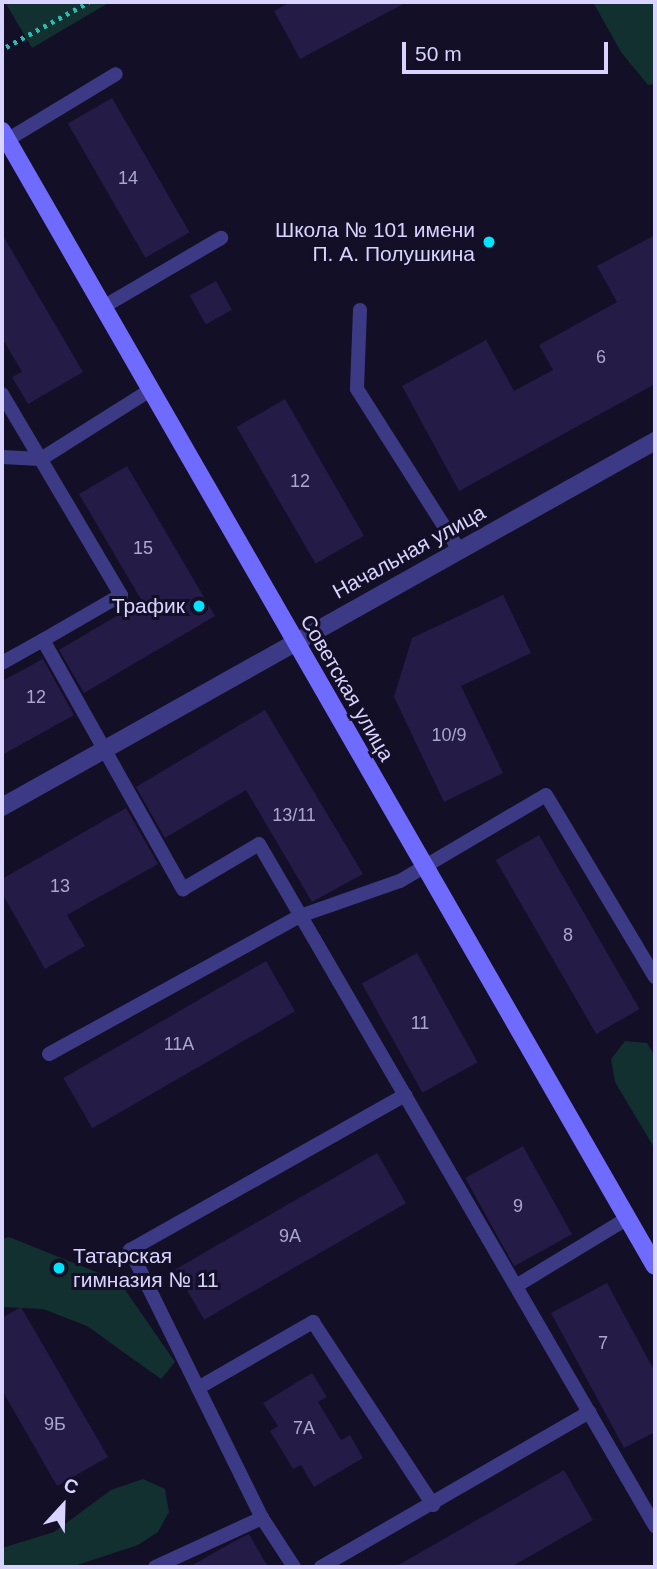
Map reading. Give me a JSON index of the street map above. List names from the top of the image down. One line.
{"streets":{"street":["Начальная улица","Советская улица"]},"crossings":[["Начальная улица","Советская улица"]],"places":["Школа № 101 имени П. А. Полушкина","Трафик","Татарская гимназия № 11"],"house_numbers":["14","6","12","15","12","10/9","13/11","13","8","11","11А","9","9А","7","9Б","7А"],"scale_bar":"50 m","north":"top"}
